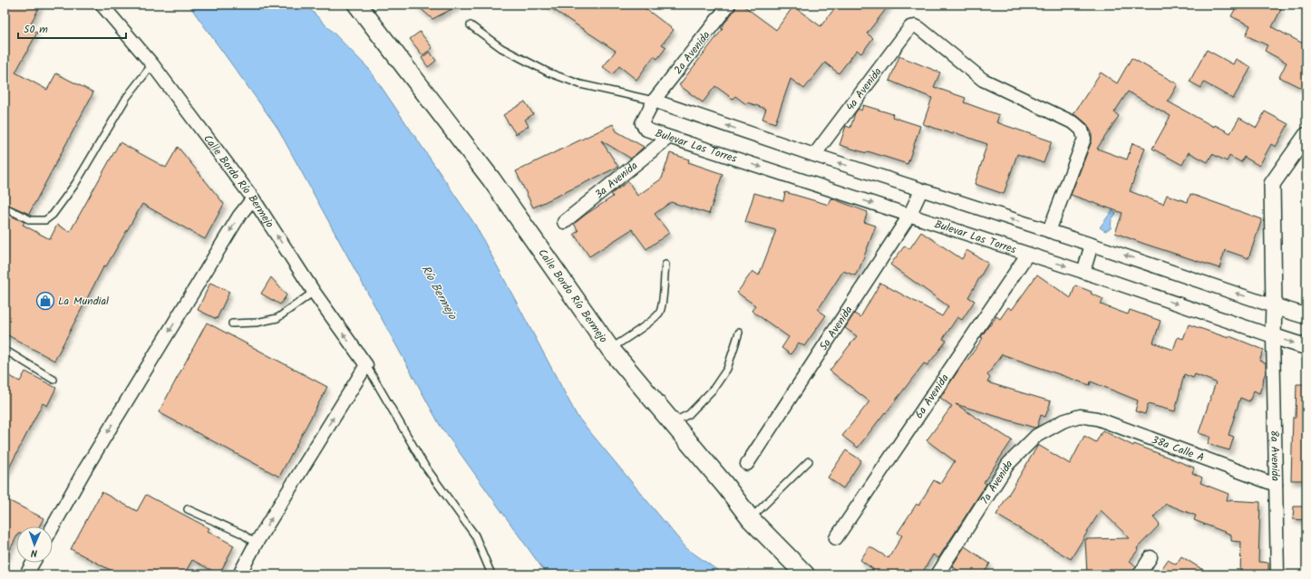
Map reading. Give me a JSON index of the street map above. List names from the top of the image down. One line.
{"streets":{"main road":["Calle Bordo Río Bermejo"],"street":["2a Avenida","4a Avenida","Bulevar Las Torres","3a Avenida","5a Avenida","6a Avenida","38a Calle A","8a Avenida","7a Avenida"]},"crossings":[["2a Avenida","Bulevar Las Torres"],["Bulevar Las Torres","3a Avenida"],["Bulevar Las Torres","5a Avenida"],["Bulevar Las Torres","6a Avenida"],["Bulevar Las Torres","8a Avenida"],["38a Calle A","8a Avenida"],["38a Calle A","7a Avenida"]],"water":["Río Bermejo"],"places":{"shop":["La Mundial"]},"scale_bar":"50 m","north":"bottom"}
